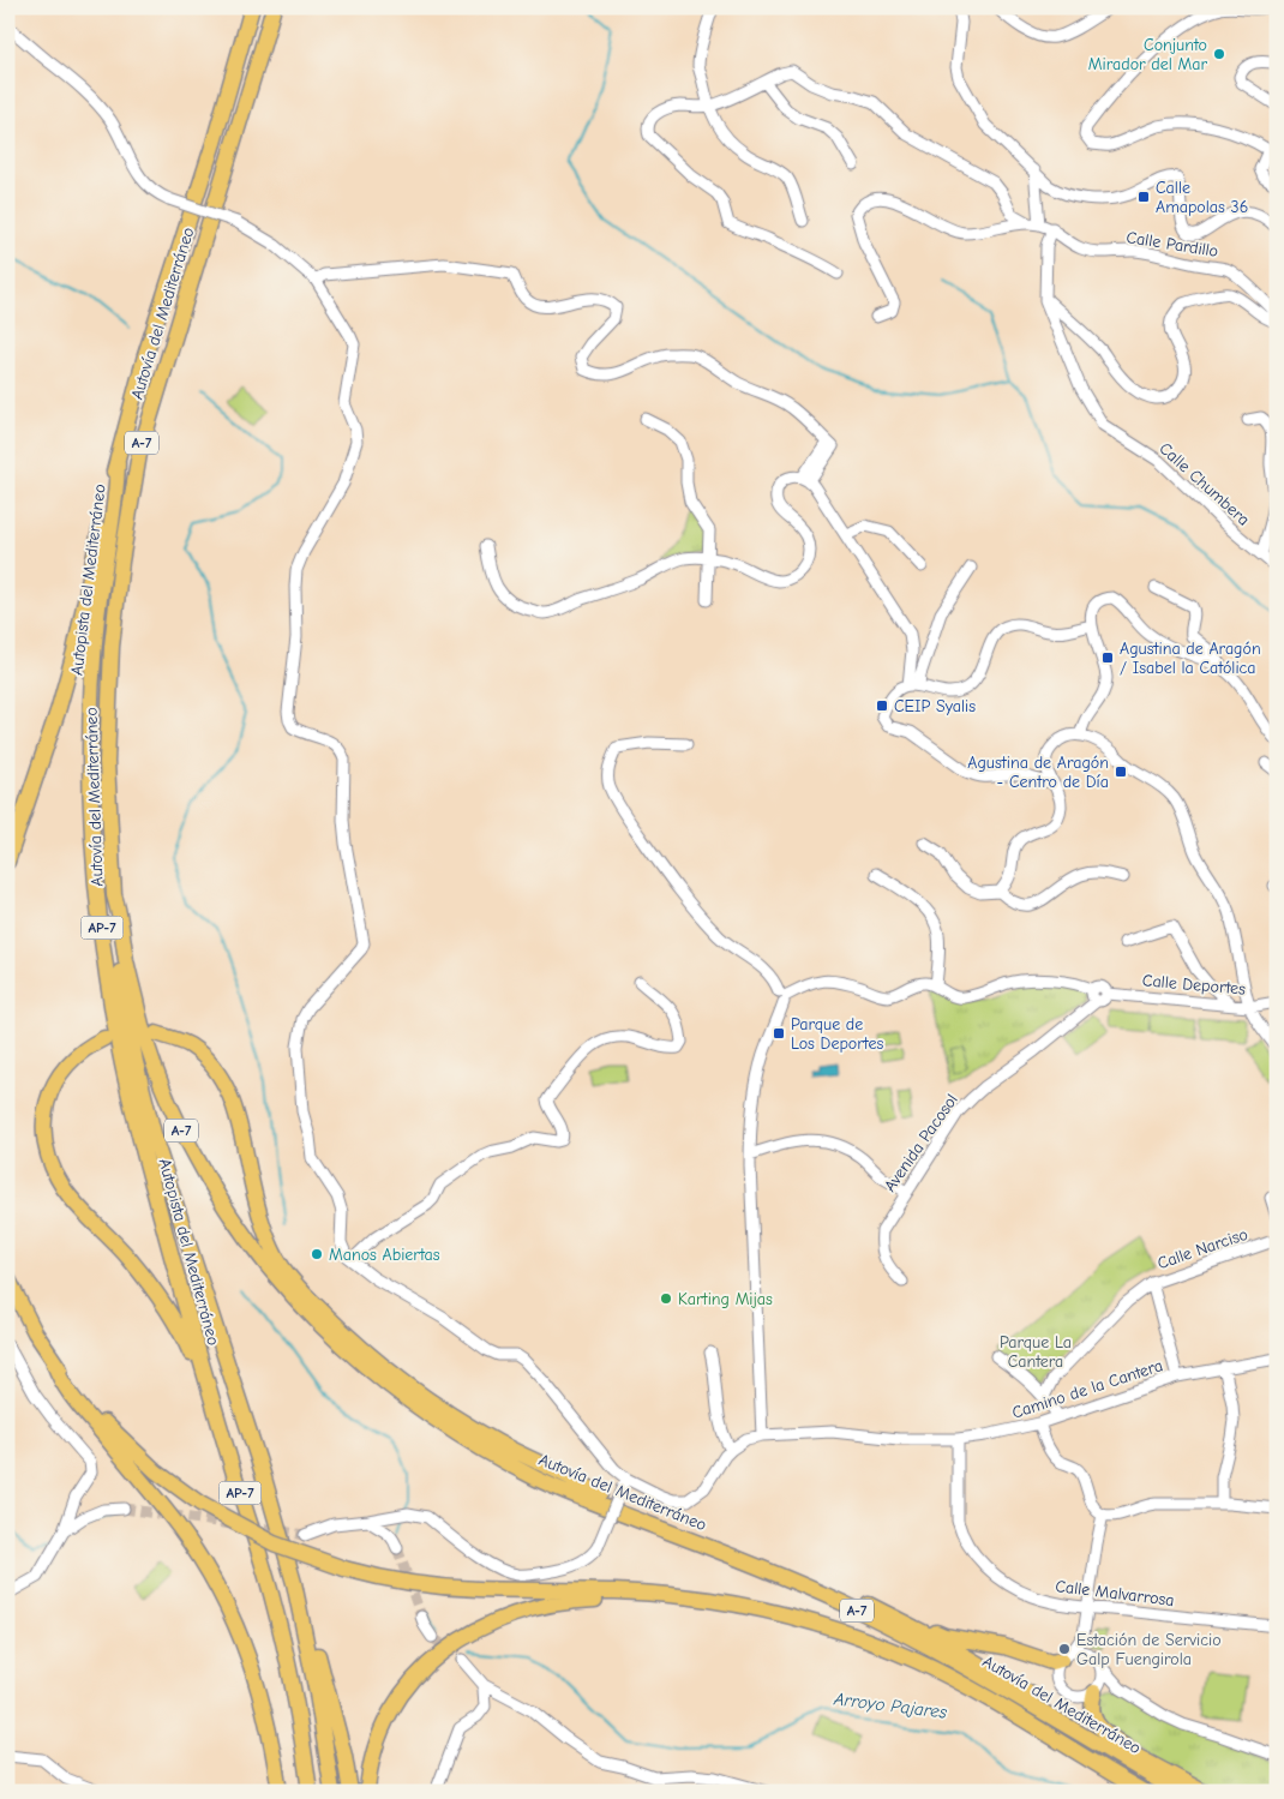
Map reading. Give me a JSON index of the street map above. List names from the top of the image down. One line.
{"streets":{"highway":["Autovía del Mediterráneo","A-7","Autopista del Mediterráneo","AP-7"],"street":["Calle Pardillo","Calle Chumbera","Calle Deportes","Avenida Pacosol","Calle Narciso","Camino de la Cantera","Calle Malvarrosa"]},"crossings":[["Calle Pardillo","Calle Chumbera"],["Autovía del Mediterráneo","Autopista del Mediterráneo"],["Calle Deportes","Avenida Pacosol"],["Camino de la Cantera","Calle Malvarrosa"]],"water":["Arroyo Pajares"],"parks":["Parque La Cantera"],"places":{"other":["Conjunto Mirador del Mar","Manos Abiertas","Karting Mijas","Estación de Servicio Galp Fuengirola"],"transit":["Calle Amapolas 36","Agustina de Aragón / Isabel la Católica","CEIP Syalis","Agustina de Aragón - Centro de Día","Parque de Los Deportes"]}}
